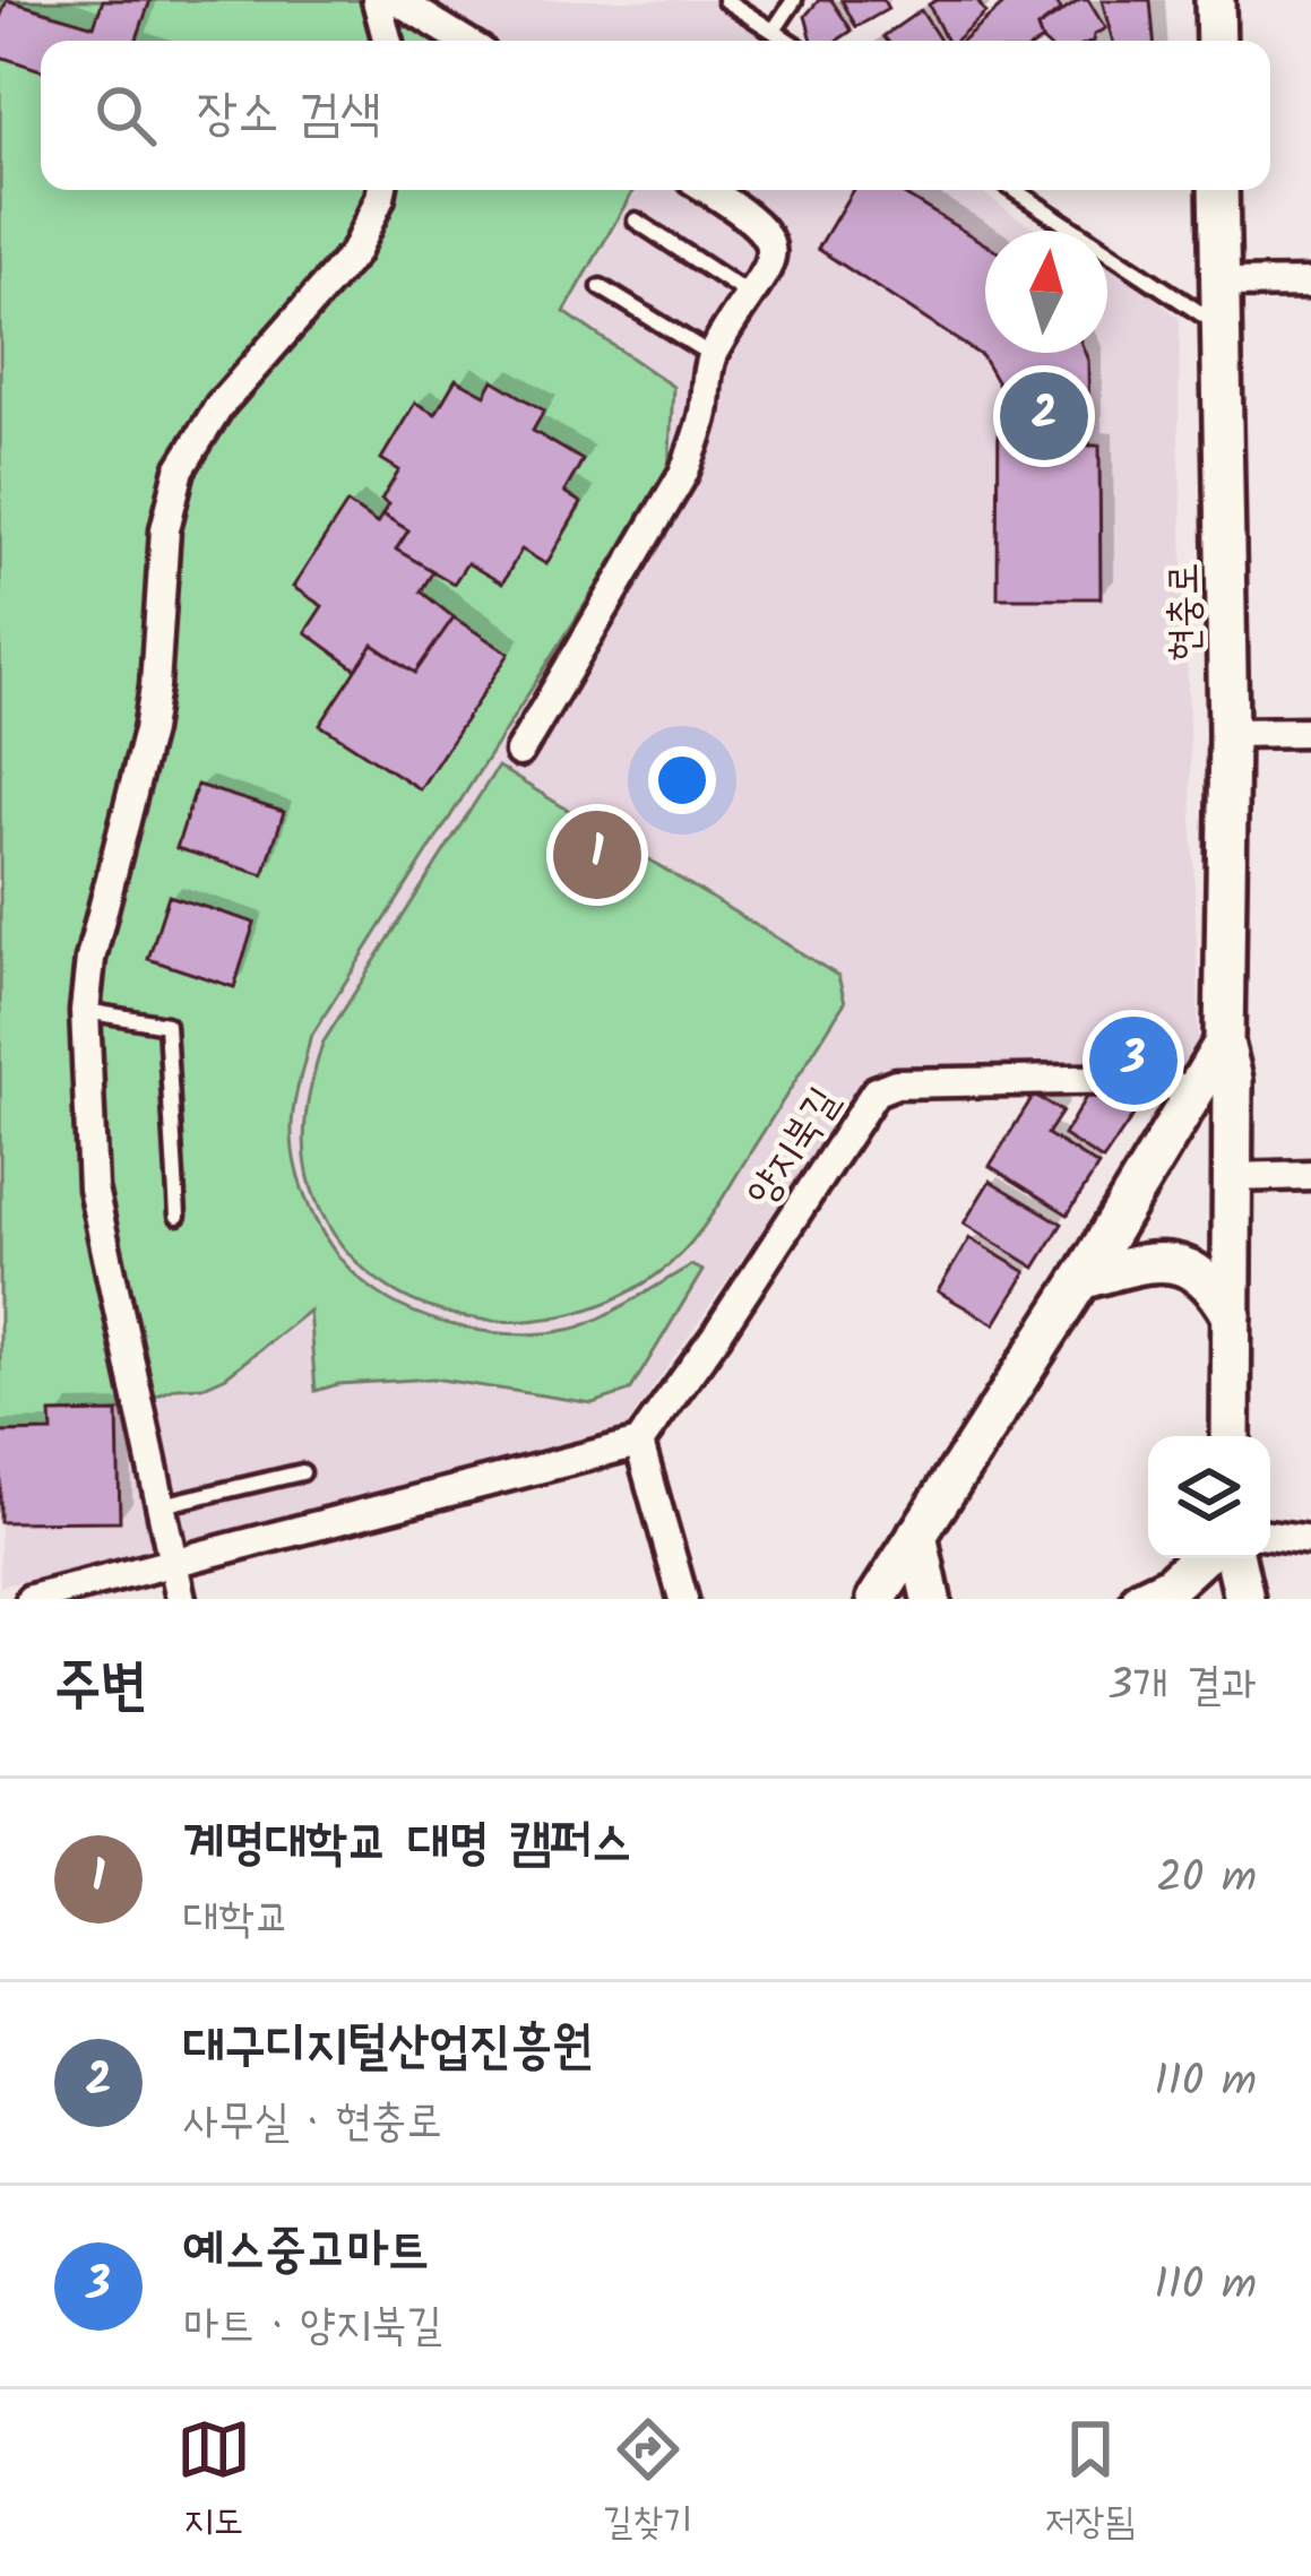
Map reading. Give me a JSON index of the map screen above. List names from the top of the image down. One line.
{"streets":{"main road":["현충로"],"street":["양지북길"]},"north":"top","page":{"search":"장소 검색","pins":["2","1","3"],"heading":["주변","3개 결과"],"list":[{"mark":"1","name":"계명대학교 대명 캠퍼스","note":"대학교","value":"20 m"},{"mark":"2","name":"대구디지털산업진흥원","note":"사무실 · 현충로","value":"110 m"},{"mark":"3","name":"예스중고마트","note":"마트 · 양지북길","value":"110 m"}],"nav":["지도","길찾기","저장됨"]}}
